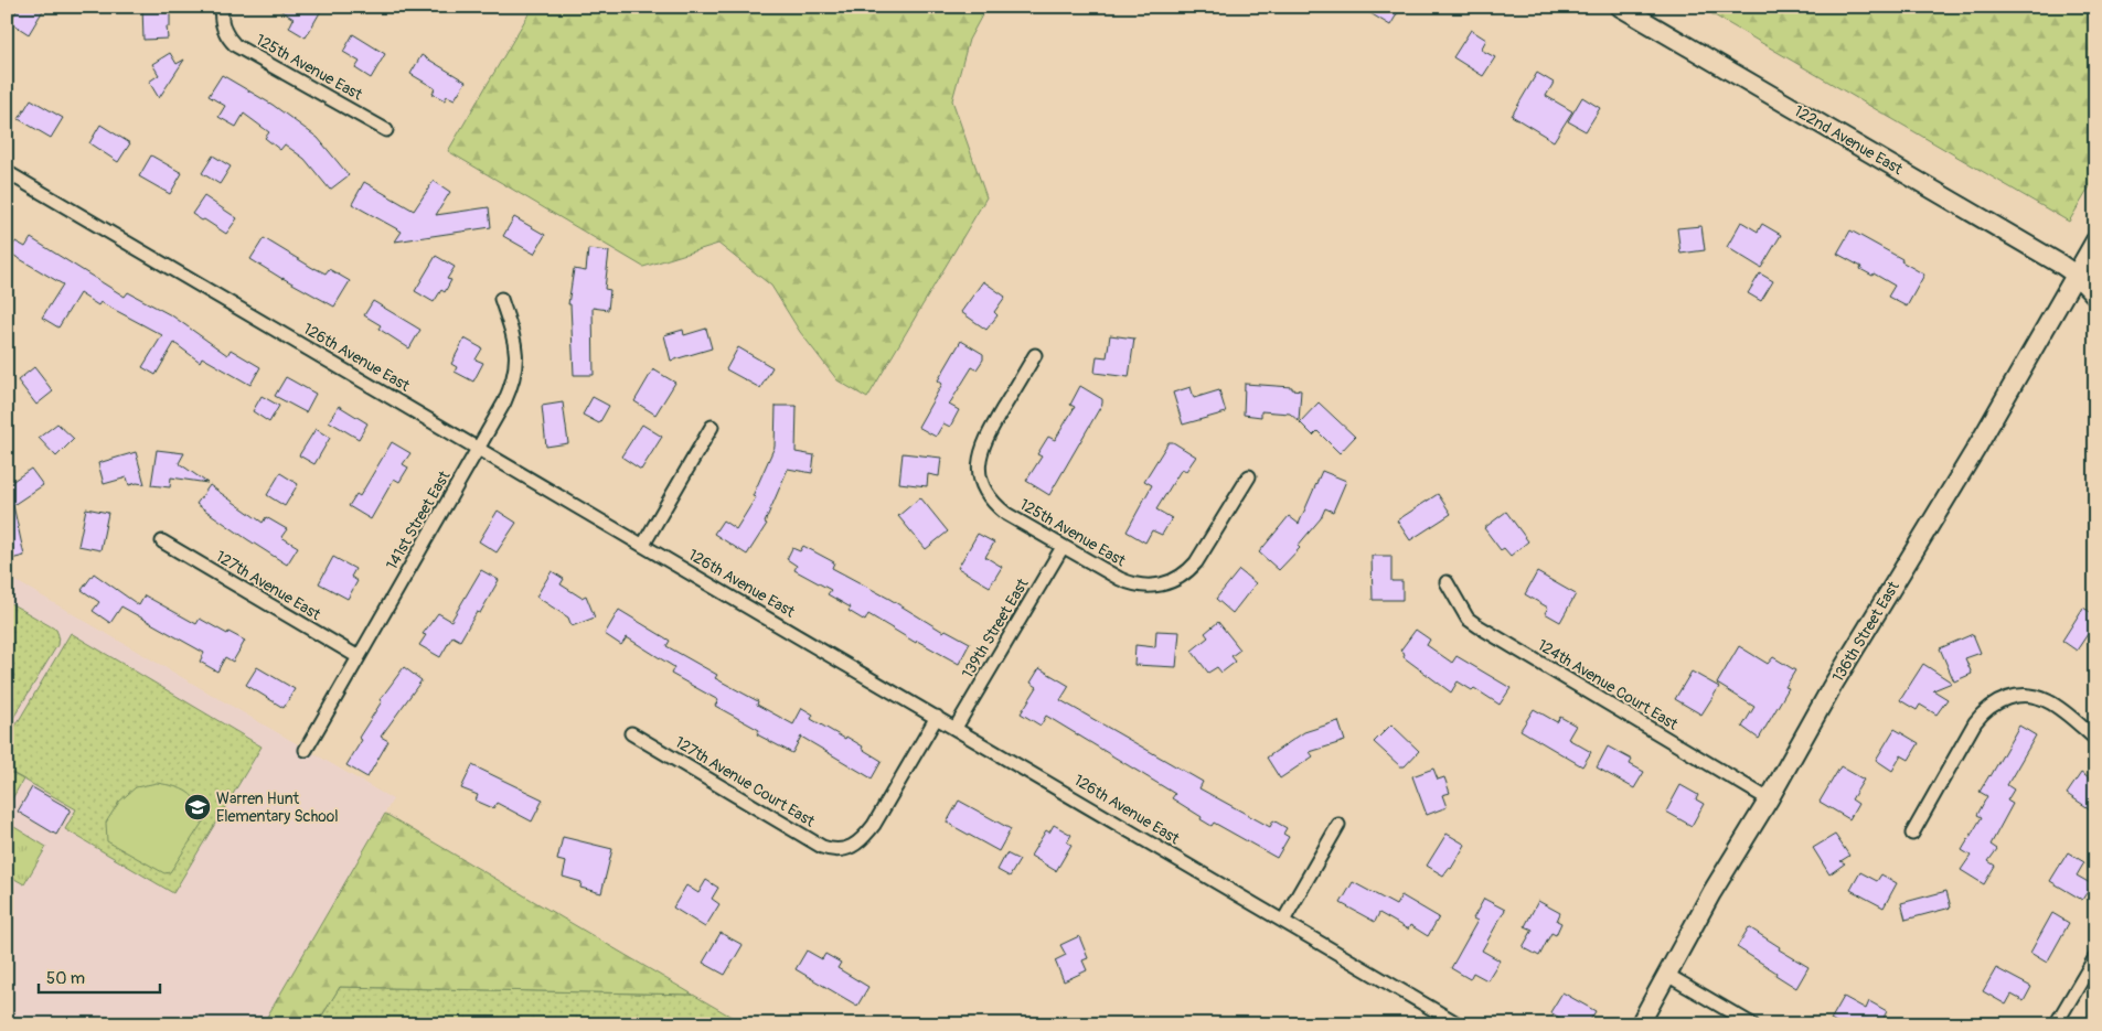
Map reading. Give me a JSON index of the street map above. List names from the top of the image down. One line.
{"streets":{"street":["125th Avenue East","122nd Avenue East","126th Avenue East","141st Street East","127th Avenue East","139th Street East","136th Street East","124th Avenue Court East","127th Avenue Court East"]},"crossings":[["125th Avenue East","139th Street East"],["122nd Avenue East","136th Street East"],["126th Avenue East","141st Street East"],["126th Avenue East","139th Street East"],["126th Avenue East","127th Avenue Court East"],["141st Street East","127th Avenue East"],["136th Street East","124th Avenue Court East"]],"places":{"school or university":["Warren Hunt Elementary School"]},"scale_bar":"50 m"}
